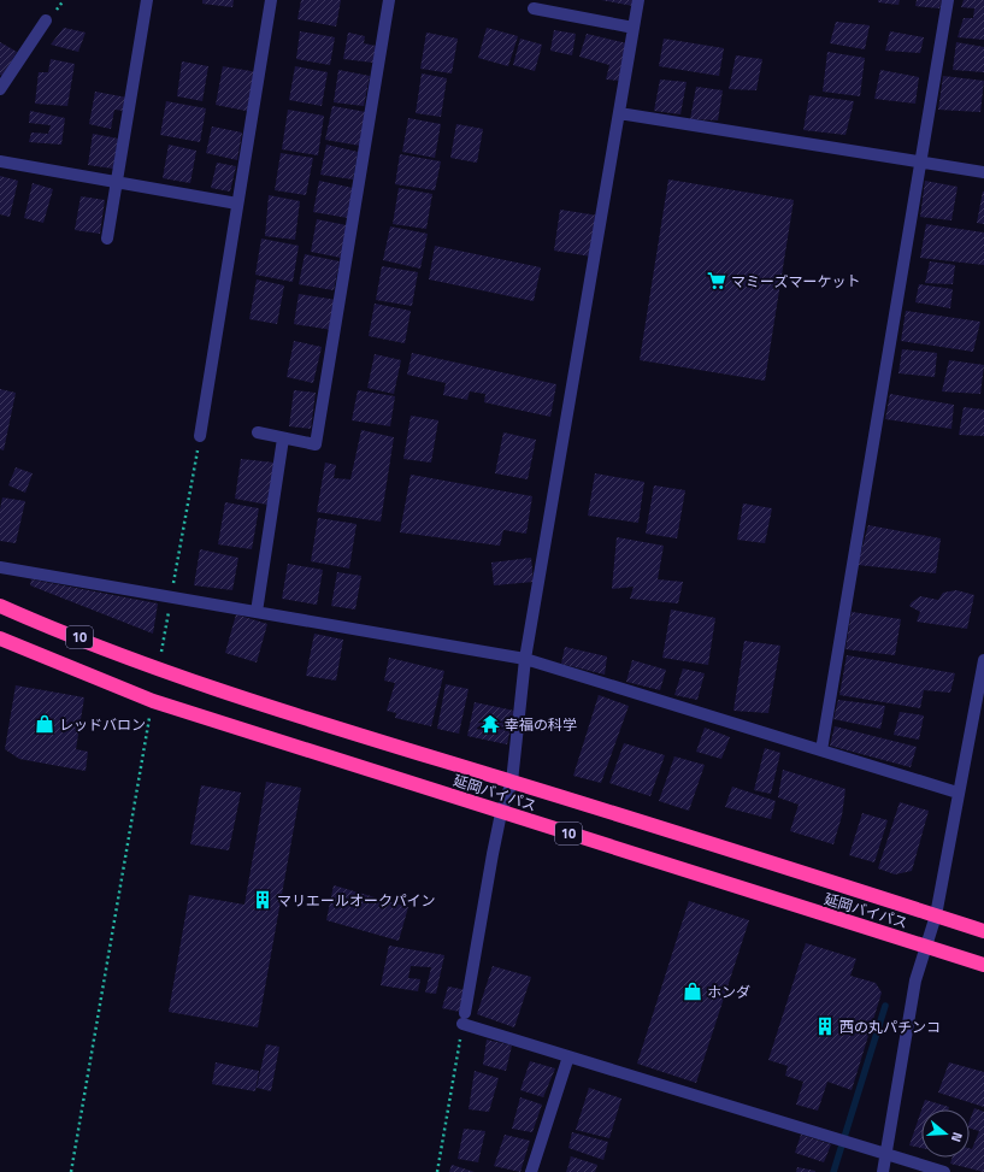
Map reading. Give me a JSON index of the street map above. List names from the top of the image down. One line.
{"streets":{"highway":["10","延岡バイパス"]},"places":{"supermarket":["マミーズマーケット"],"shop":["レッドバロン","ホンダ"],"temple":["幸福の科学"],"building":["マリエールオークパイン","西の丸パチンコ"]},"north":"right"}
